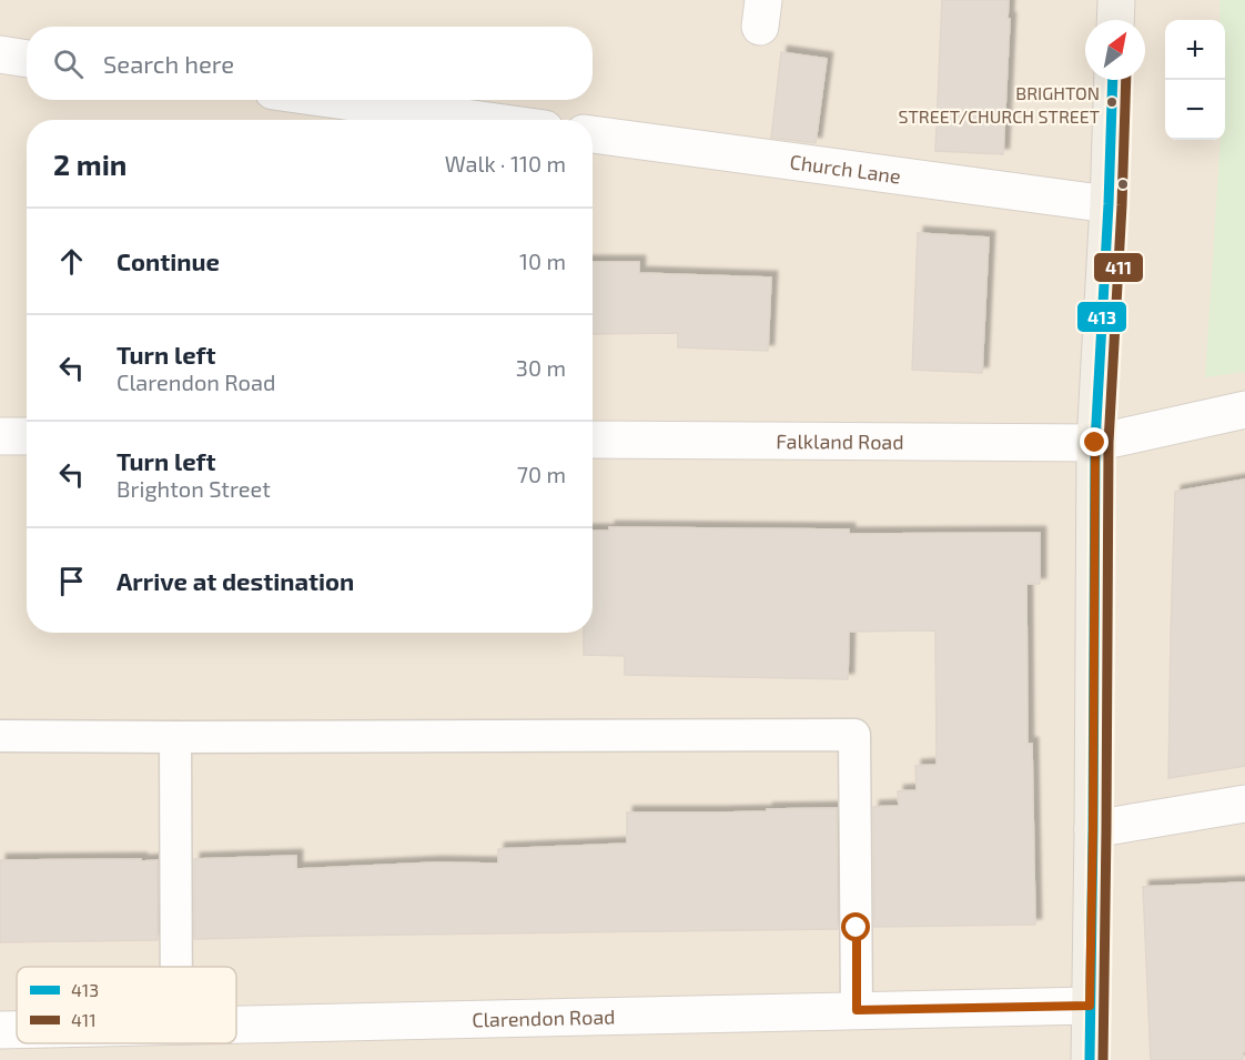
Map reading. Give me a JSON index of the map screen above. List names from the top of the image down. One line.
{"streets":{"street":["Church Lane","Falkland Road","Clarendon Road"]},"places":["BRIGHTON STREET/CHURCH STREET"],"lines":["transit line 413","transit line 411"],"legend":["413","411"],"north":"top right","page":{"map_buttons":["+","−"],"search":"Search here","heading":["2 min","Walk · 110 m"],"list":[["Continue","10 m"],["Turn left","Clarendon Road","30 m"],["Turn left","Brighton Street","70 m"],"Arrive at destination"]}}
